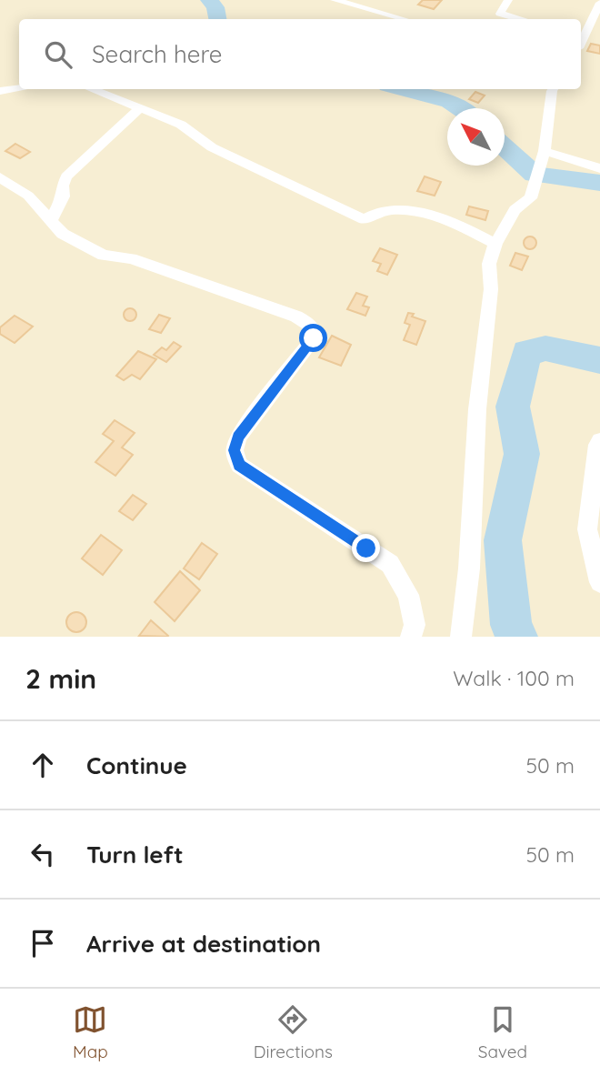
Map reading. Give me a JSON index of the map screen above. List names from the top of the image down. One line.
{"north":"top left","page":{"search":"Search here","heading":["2 min","Walk · 100 m"],"list":[["Continue","50 m"],["Turn left","50 m"],"Arrive at destination"],"nav":["Map","Directions","Saved"]}}
